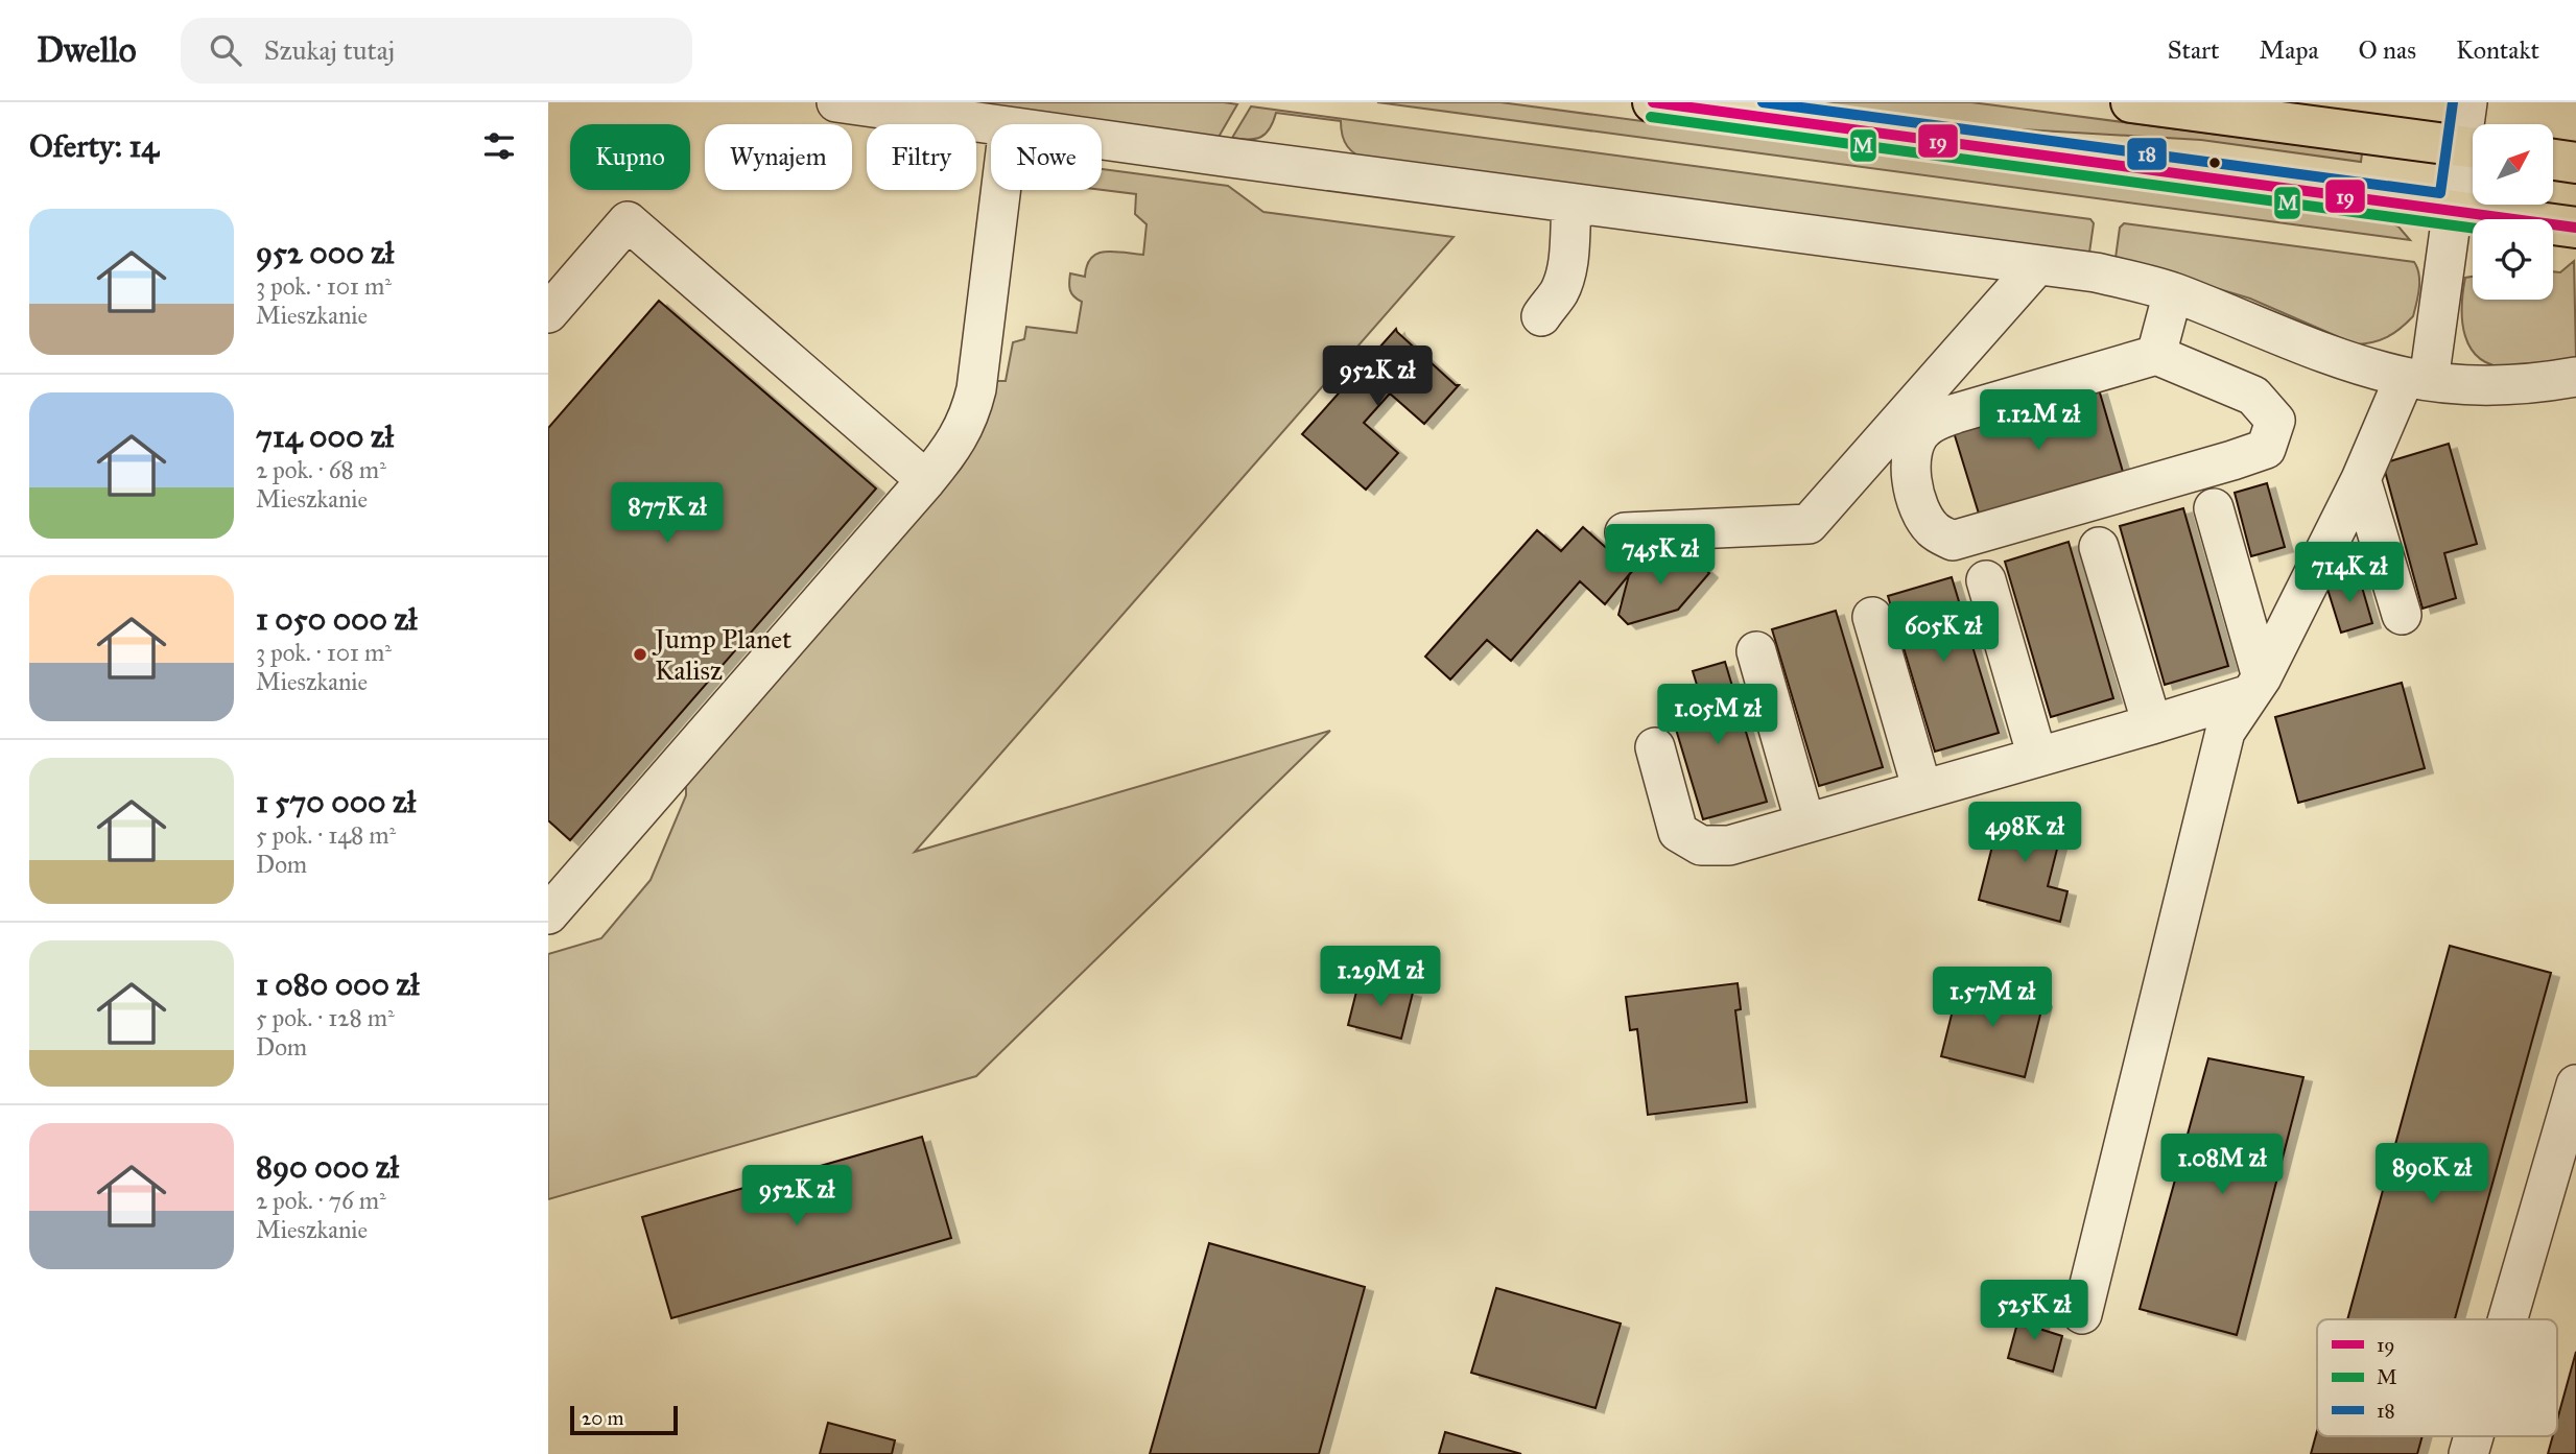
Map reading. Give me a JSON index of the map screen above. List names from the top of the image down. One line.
{"places":["Jump Planet Kalisz"],"lines":["transit line 19","transit line 18","transit line M"],"legend":["19","M","18"],"scale_bar":"20 m","north":"top right","page":{"header":"Dwello","search":"Szukaj tutaj","nav":["Start","Mapa","O nas","Kontakt"],"heading":"Oferty: 14","chip":["Kupno","Wynajem","Filtry","Nowe"],"list":[{"name":"952 000 zł","note":"3 pok. · 101 m² · Mieszkanie"},{"name":"714 000 zł","note":"2 pok. · 68 m² · Mieszkanie"},{"name":"1 050 000 zł","note":"3 pok. · 101 m² · Mieszkanie"},{"name":"1 570 000 zł","note":"5 pok. · 148 m² · Dom"},{"name":"1 080 000 zł","note":"5 pok. · 128 m² · Dom"},{"name":"890 000 zł","note":"2 pok. · 76 m² · Mieszkanie"}],"price":["952K zł","1.12M zł","877K zł","745K zł","714K zł","605K zł","1.05M zł","498K zł","1.29M zł","1.57M zł","1.08M zł","890K zł","952K zł","525K zł"],"scale":"20 m"}}
